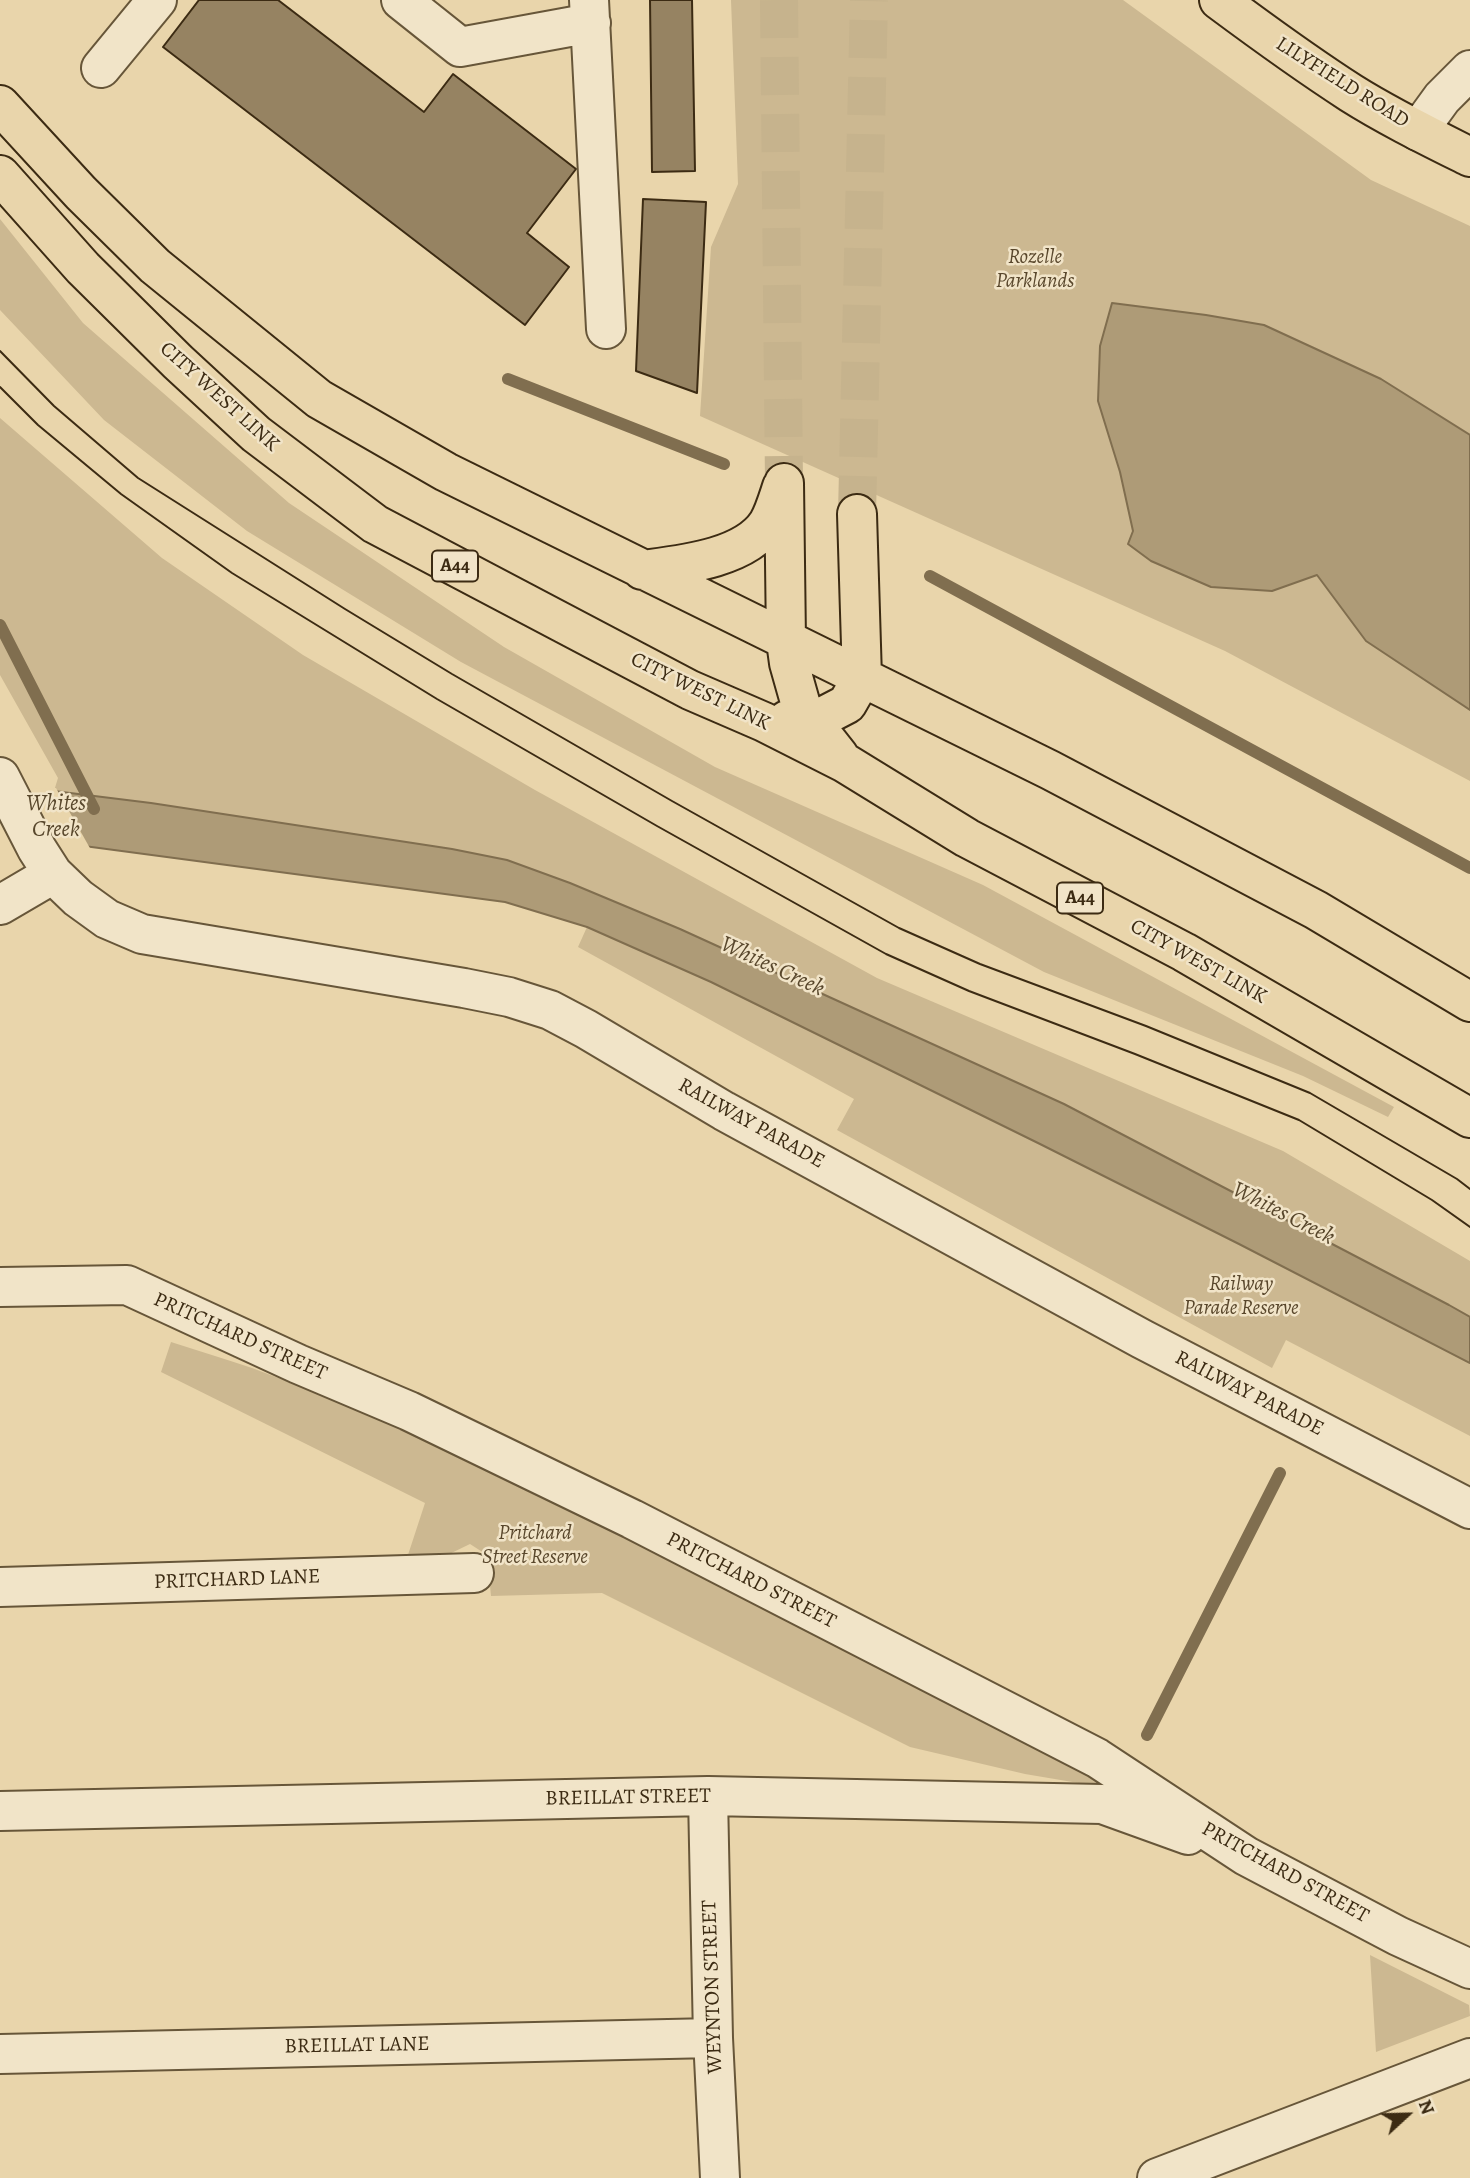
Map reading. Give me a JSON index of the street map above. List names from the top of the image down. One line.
{"streets":{"main road":["LILYFIELD ROAD","CITY WEST LINK","A44"],"street":["RAILWAY PARADE","PRITCHARD STREET","PRITCHARD LANE","BREILLAT STREET","WEYNTON STREET","BREILLAT LANE"]},"crossings":[["PRITCHARD STREET","BREILLAT STREET"],["BREILLAT STREET","WEYNTON STREET"],["WEYNTON STREET","BREILLAT LANE"]],"water":["Whites Creek"],"parks":["Rozelle Parklands","Railway Parade Reserve","Pritchard Street Reserve"],"north":"right"}
